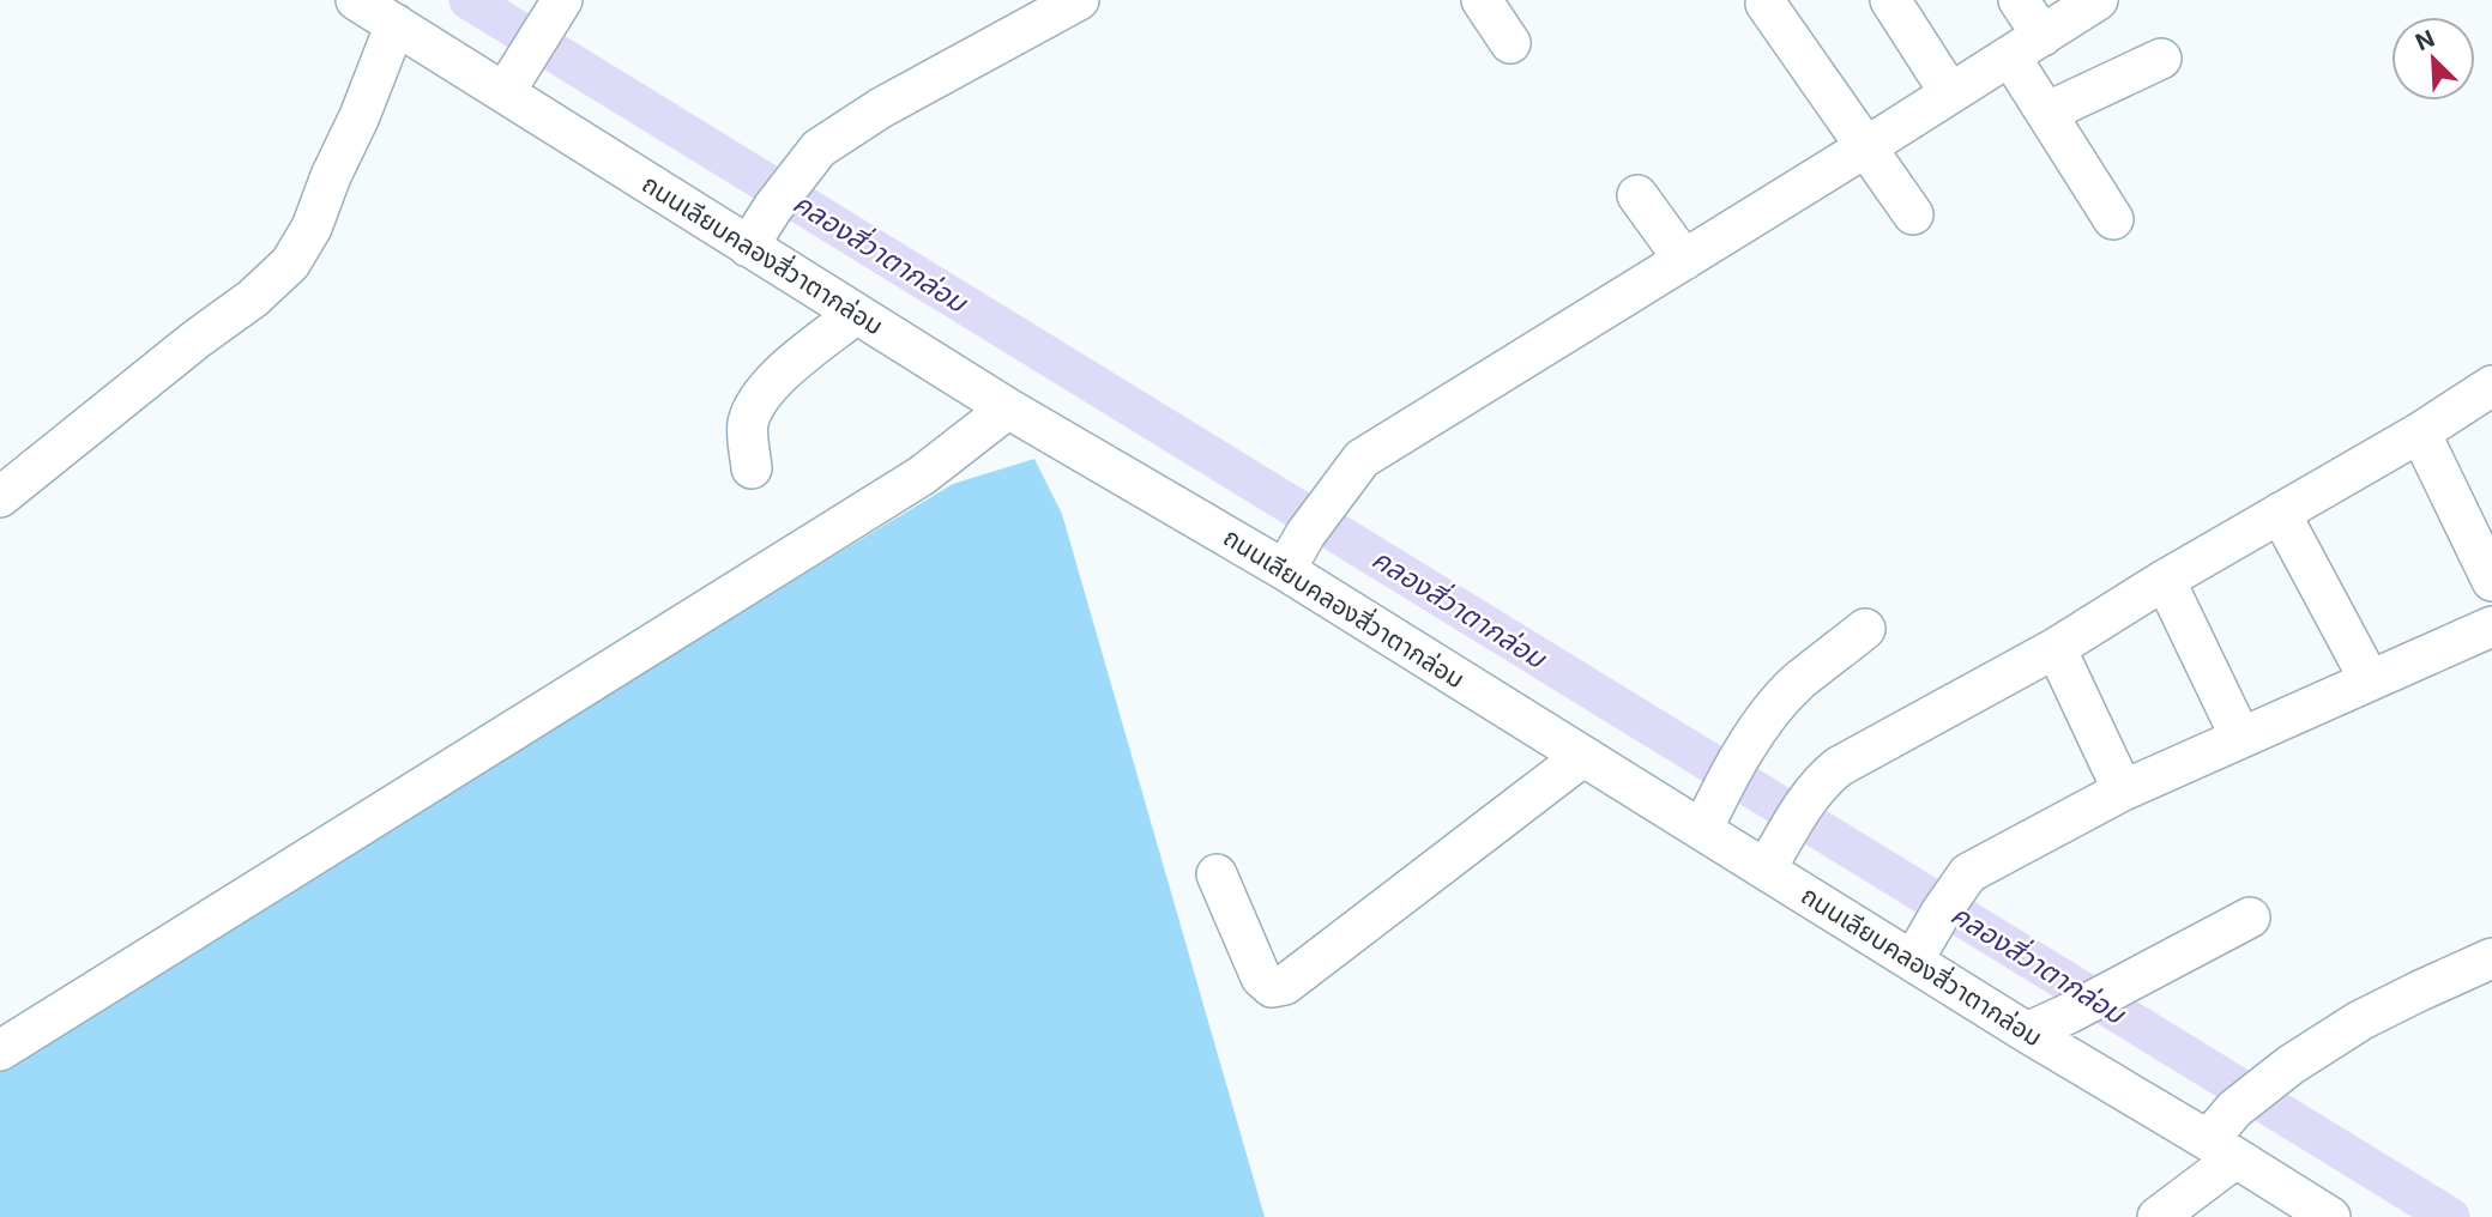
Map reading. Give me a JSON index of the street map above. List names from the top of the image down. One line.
{"streets":{"street":["ถนนเลียบคลองสี่วาตากล่อม"]},"water":["คลองสี่วาตากล่อม"],"north":"top left"}
